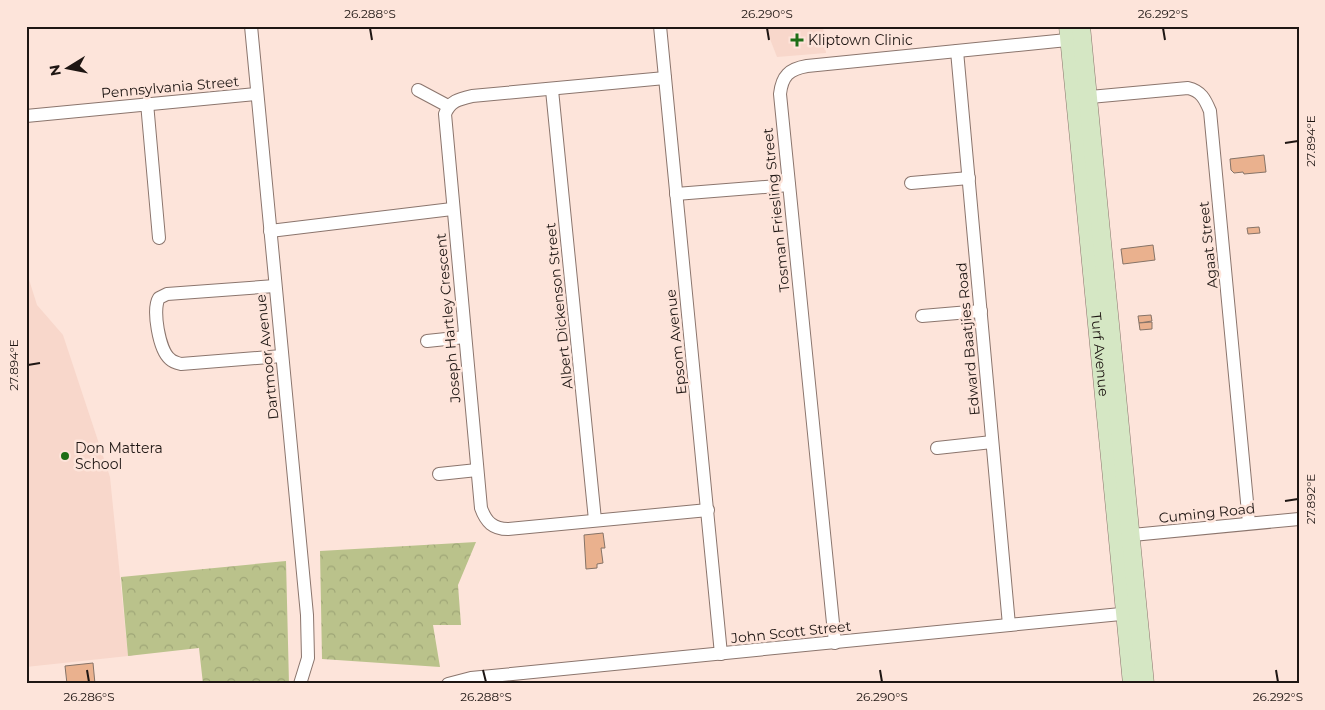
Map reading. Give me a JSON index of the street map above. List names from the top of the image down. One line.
{"streets":{"main road":["Turf Avenue"],"street":["Pennsylvania Street","Tosman Friesling Street","Agaat Street","Albert Dickenson Street","Joseph Hartley Crescent","Edward Baatjies Road","Epsom Avenue","Dartmoor Avenue","Cuming Road","John Scott Street"]},"crossings":[["Pennsylvania Street","Dartmoor Avenue"],["Tosman Friesling Street","Edward Baatjies Road"],["Tosman Friesling Street","Turf Avenue"],["Tosman Friesling Street","John Scott Street"],["Agaat Street","Turf Avenue"],["Agaat Street","Cuming Road"],["Albert Dickenson Street","Joseph Hartley Crescent"],["Joseph Hartley Crescent","Epsom Avenue"],["Edward Baatjies Road","John Scott Street"],["Epsom Avenue","John Scott Street"],["Turf Avenue","Cuming Road"],["Turf Avenue","John Scott Street"]],"places":{"health":["Kliptown Clinic"],"other":["Don Mattera School"]},"north":"left","coordinates":["26.288°S","26.290°S","26.292°S","27.894°E","27.892°E","26.286°S"]}
